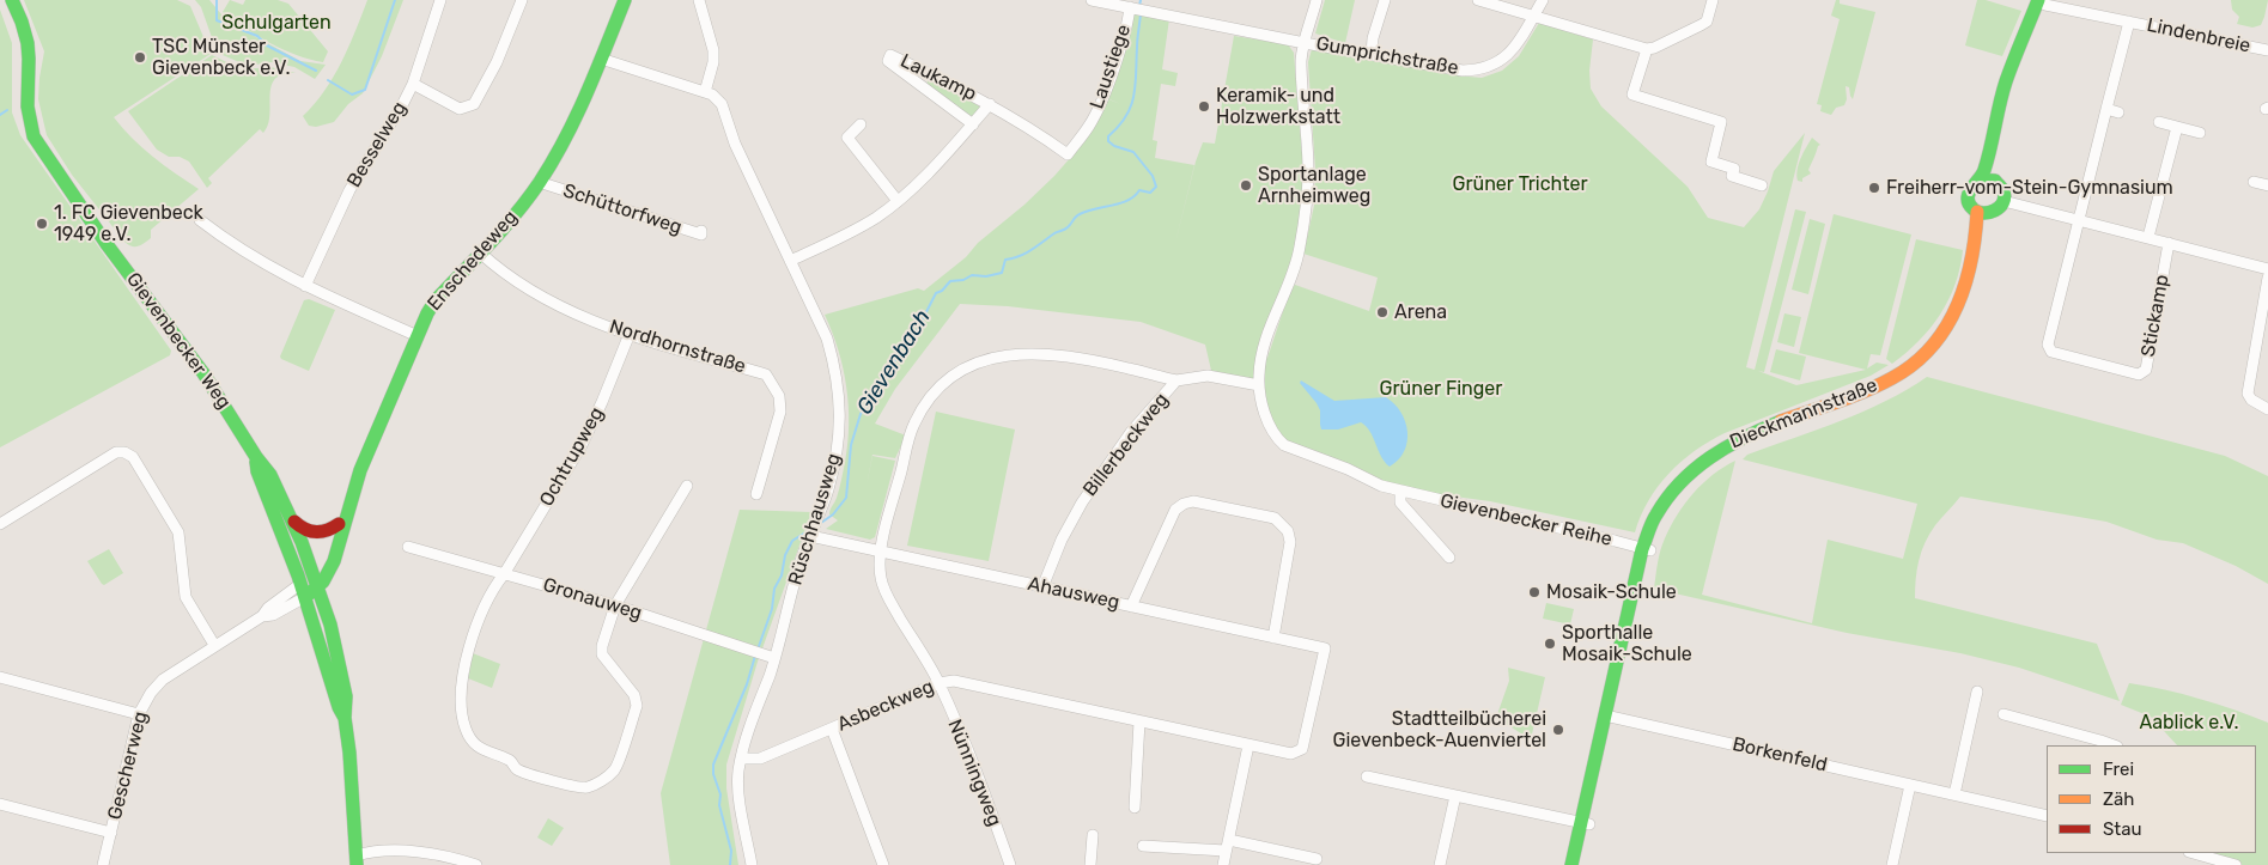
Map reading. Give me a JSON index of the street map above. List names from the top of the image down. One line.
{"streets":{"street":["Lindenbreie","Gumprichstraße","Laustiege","Laukamp","Besselweg","Schüttorfweg","Enschedeweg","Stickamp","Gievenbecker Weg","Nordhornstraße","Dieckmannstraße","Billerbeckweg","Ochtrupweg","Rüschhausweg","Gievenbecker Reihe","Ahausweg","Gronauweg","Asbeckweg","Borkenfeld","Gescherweg","Nünningweg"]},"crossings":[["Lindenbreie","Stickamp"],["Lindenbreie","Dieckmannstraße"],["Gumprichstraße","Laustiege"],["Gumprichstraße","Gievenbecker Reihe"],["Laustiege","Laukamp"],["Laukamp","Rüschhausweg"],["Schüttorfweg","Enschedeweg"],["Enschedeweg","Gievenbecker Weg"],["Enschedeweg","Nordhornstraße"],["Enschedeweg","Rüschhausweg"],["Enschedeweg","Gescherweg"],["Gievenbecker Weg","Gescherweg"],["Nordhornstraße","Ochtrupweg"],["Dieckmannstraße","Gievenbecker Reihe"],["Dieckmannstraße","Borkenfeld"],["Billerbeckweg","Gievenbecker Reihe"],["Billerbeckweg","Ahausweg"],["Billerbeckweg","Nünningweg"],["Ochtrupweg","Gronauweg"],["Rüschhausweg","Ahausweg"],["Rüschhausweg","Gronauweg"],["Rüschhausweg","Asbeckweg"],["Ahausweg","Asbeckweg"],["Ahausweg","Nünningweg"],["Asbeckweg","Nünningweg"]],"water":["Gievenbach"],"parks":["Schulgarten","Grüner Trichter","Grüner Finger","Aablick e.V."],"places":["TSC Münster Gievenbeck e.V.","Keramik- und Holzwerkstatt","Sportanlage Arnheimweg","Freiherr-vom-Stein-Gymnasium","1. FC Gievenbeck 1949 e.V.","Arena","Mosaik-Schule","Sporthalle Mosaik-Schule","Stadtteilbücherei Gievenbeck-Auenviertel"],"legend":["Frei","Zäh","Stau"]}
